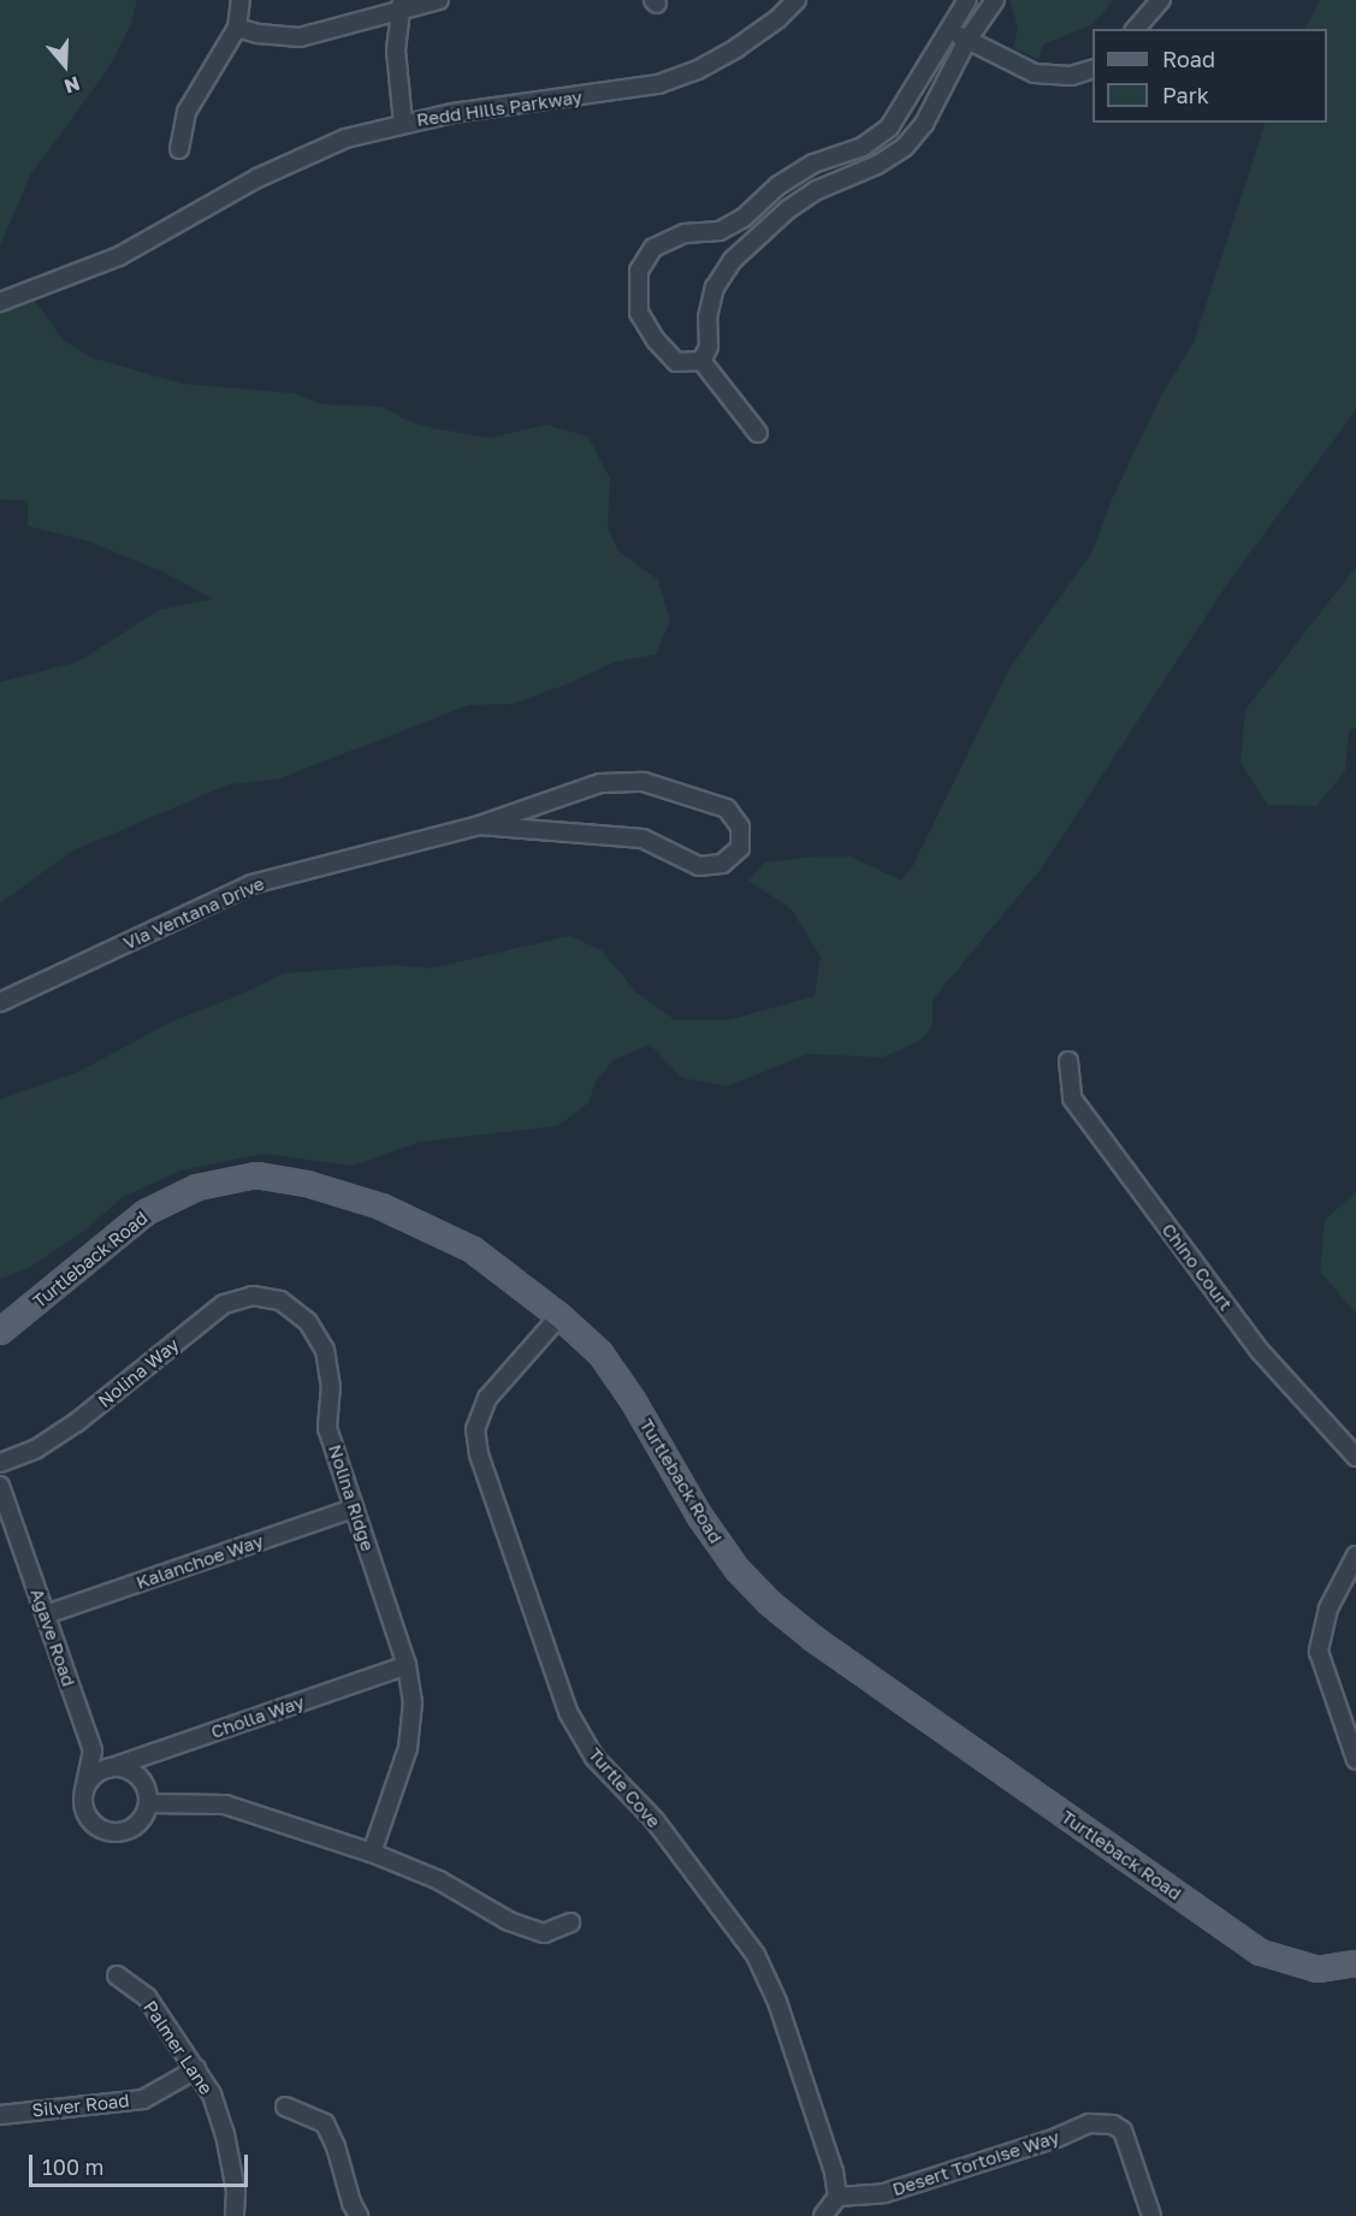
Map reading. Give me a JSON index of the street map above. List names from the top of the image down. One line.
{"streets":{"main road":["Turtleback Road"],"street":["Redd Hills Parkway","Via Ventana Drive","Chino Court","Nolina Way","Nolina Ridge","Kalanchoe Way","Agave Road","Cholla Way","Turtle Cove","Palmer Lane","Silver Road","Desert Tortoise Way"]},"crossings":[["Turtleback Road","Turtle Cove"],["Nolina Way","Nolina Ridge"],["Nolina Ridge","Kalanchoe Way"],["Nolina Ridge","Cholla Way"],["Kalanchoe Way","Agave Road"],["Agave Road","Cholla Way"],["Turtle Cove","Desert Tortoise Way"],["Palmer Lane","Silver Road"]],"legend":["Road","Park"],"scale_bar":"100 m","north":"bottom"}
